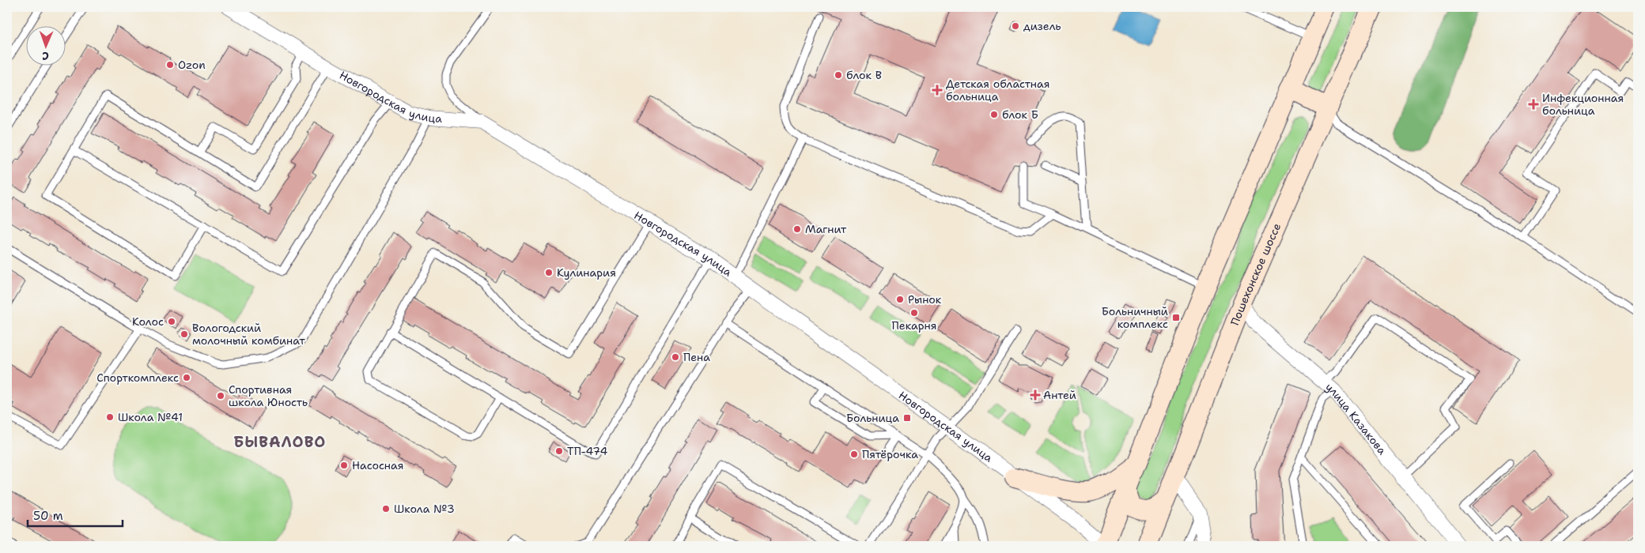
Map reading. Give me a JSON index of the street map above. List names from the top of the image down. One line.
{"streets":{"main road":["Пошехонское шоссе"],"street":["Новгородская улица","улица Казакова"]},"crossings":[["Пошехонское шоссе","улица Казакова"]],"districts":["БЫВАЛОВО"],"places":{"other":["дизель","Ozon","блок В","блок Б","Магнит","Кулинария","Рынок","Пекарня","Колос","Вологодский молочный комбинат","Пена","Спорткомплекс","Спортивная школа Юность","Школа №41","ТП-474","Пятёрочка","Насосная","Школа №3"],"health":["Детская областная больница","Инфекционная больница","Антей"],"transit":["Больничный комплекс","Больница"]},"scale_bar":"50 m","north":"bottom"}
